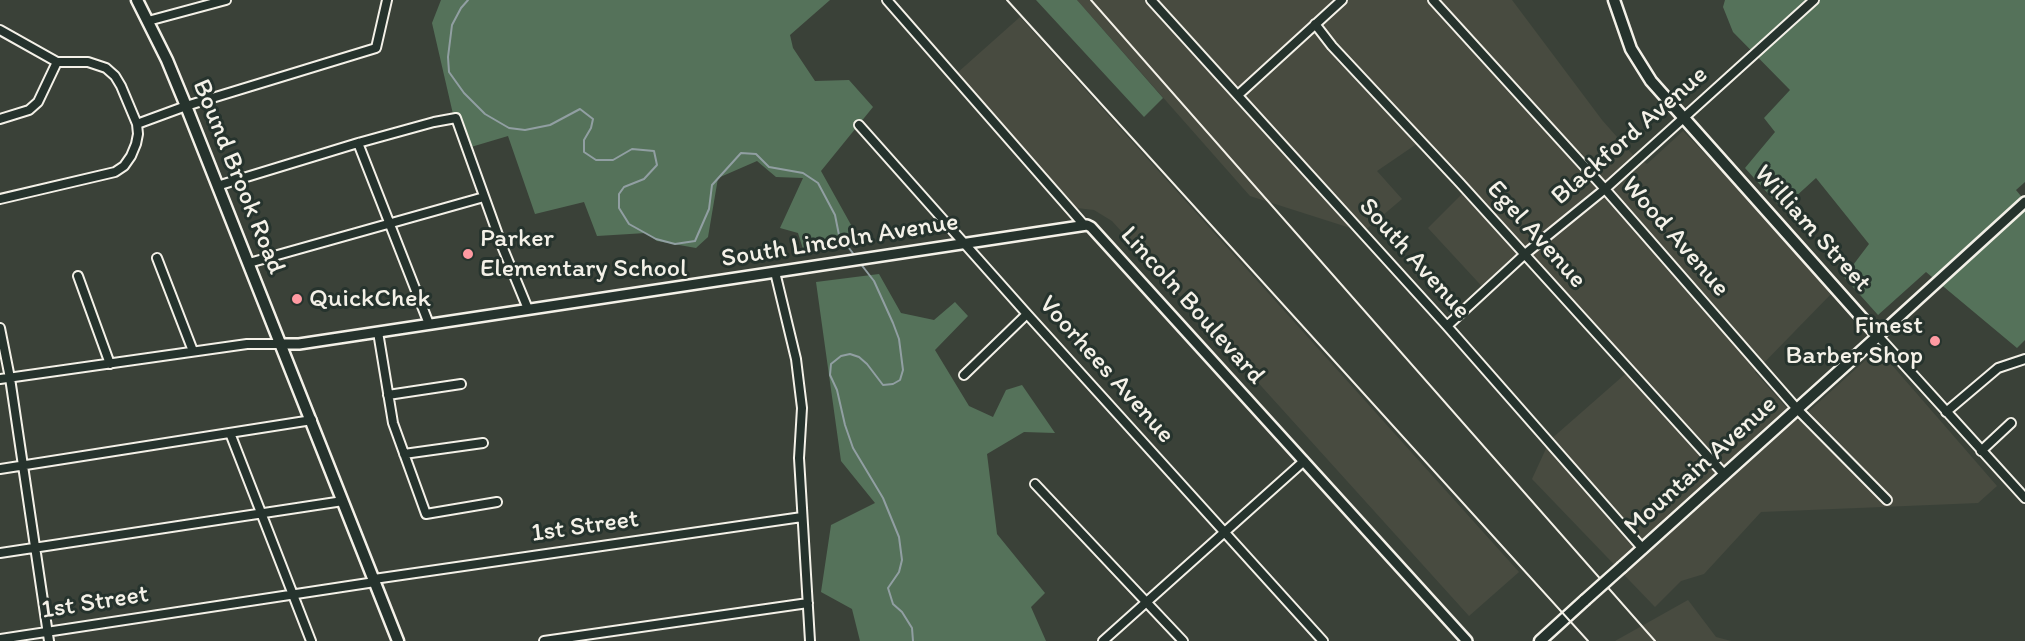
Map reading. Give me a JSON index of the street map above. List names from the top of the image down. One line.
{"streets":{"main road":["Bound Brook Road","William Street","Mountain Avenue"],"street":["Blackford Avenue","Egel Avenue","Wood Avenue","South Lincoln Avenue","South Avenue","Lincoln Boulevard","Voorhees Avenue","1st Street"]},"crossings":[["Blackford Avenue","William Street"],["Blackford Avenue","Egel Avenue"],["Blackford Avenue","Wood Avenue"],["Blackford Avenue","South Avenue"],["Bound Brook Road","South Lincoln Avenue"],["Bound Brook Road","1st Street"],["William Street","Mountain Avenue"],["Egel Avenue","Mountain Avenue"],["Wood Avenue","Mountain Avenue"],["South Lincoln Avenue","Lincoln Boulevard"],["South Lincoln Avenue","Voorhees Avenue"],["South Avenue","Mountain Avenue"]],"places":["Parker Elementary School","QuickChek","Finest Barber Shop"]}
